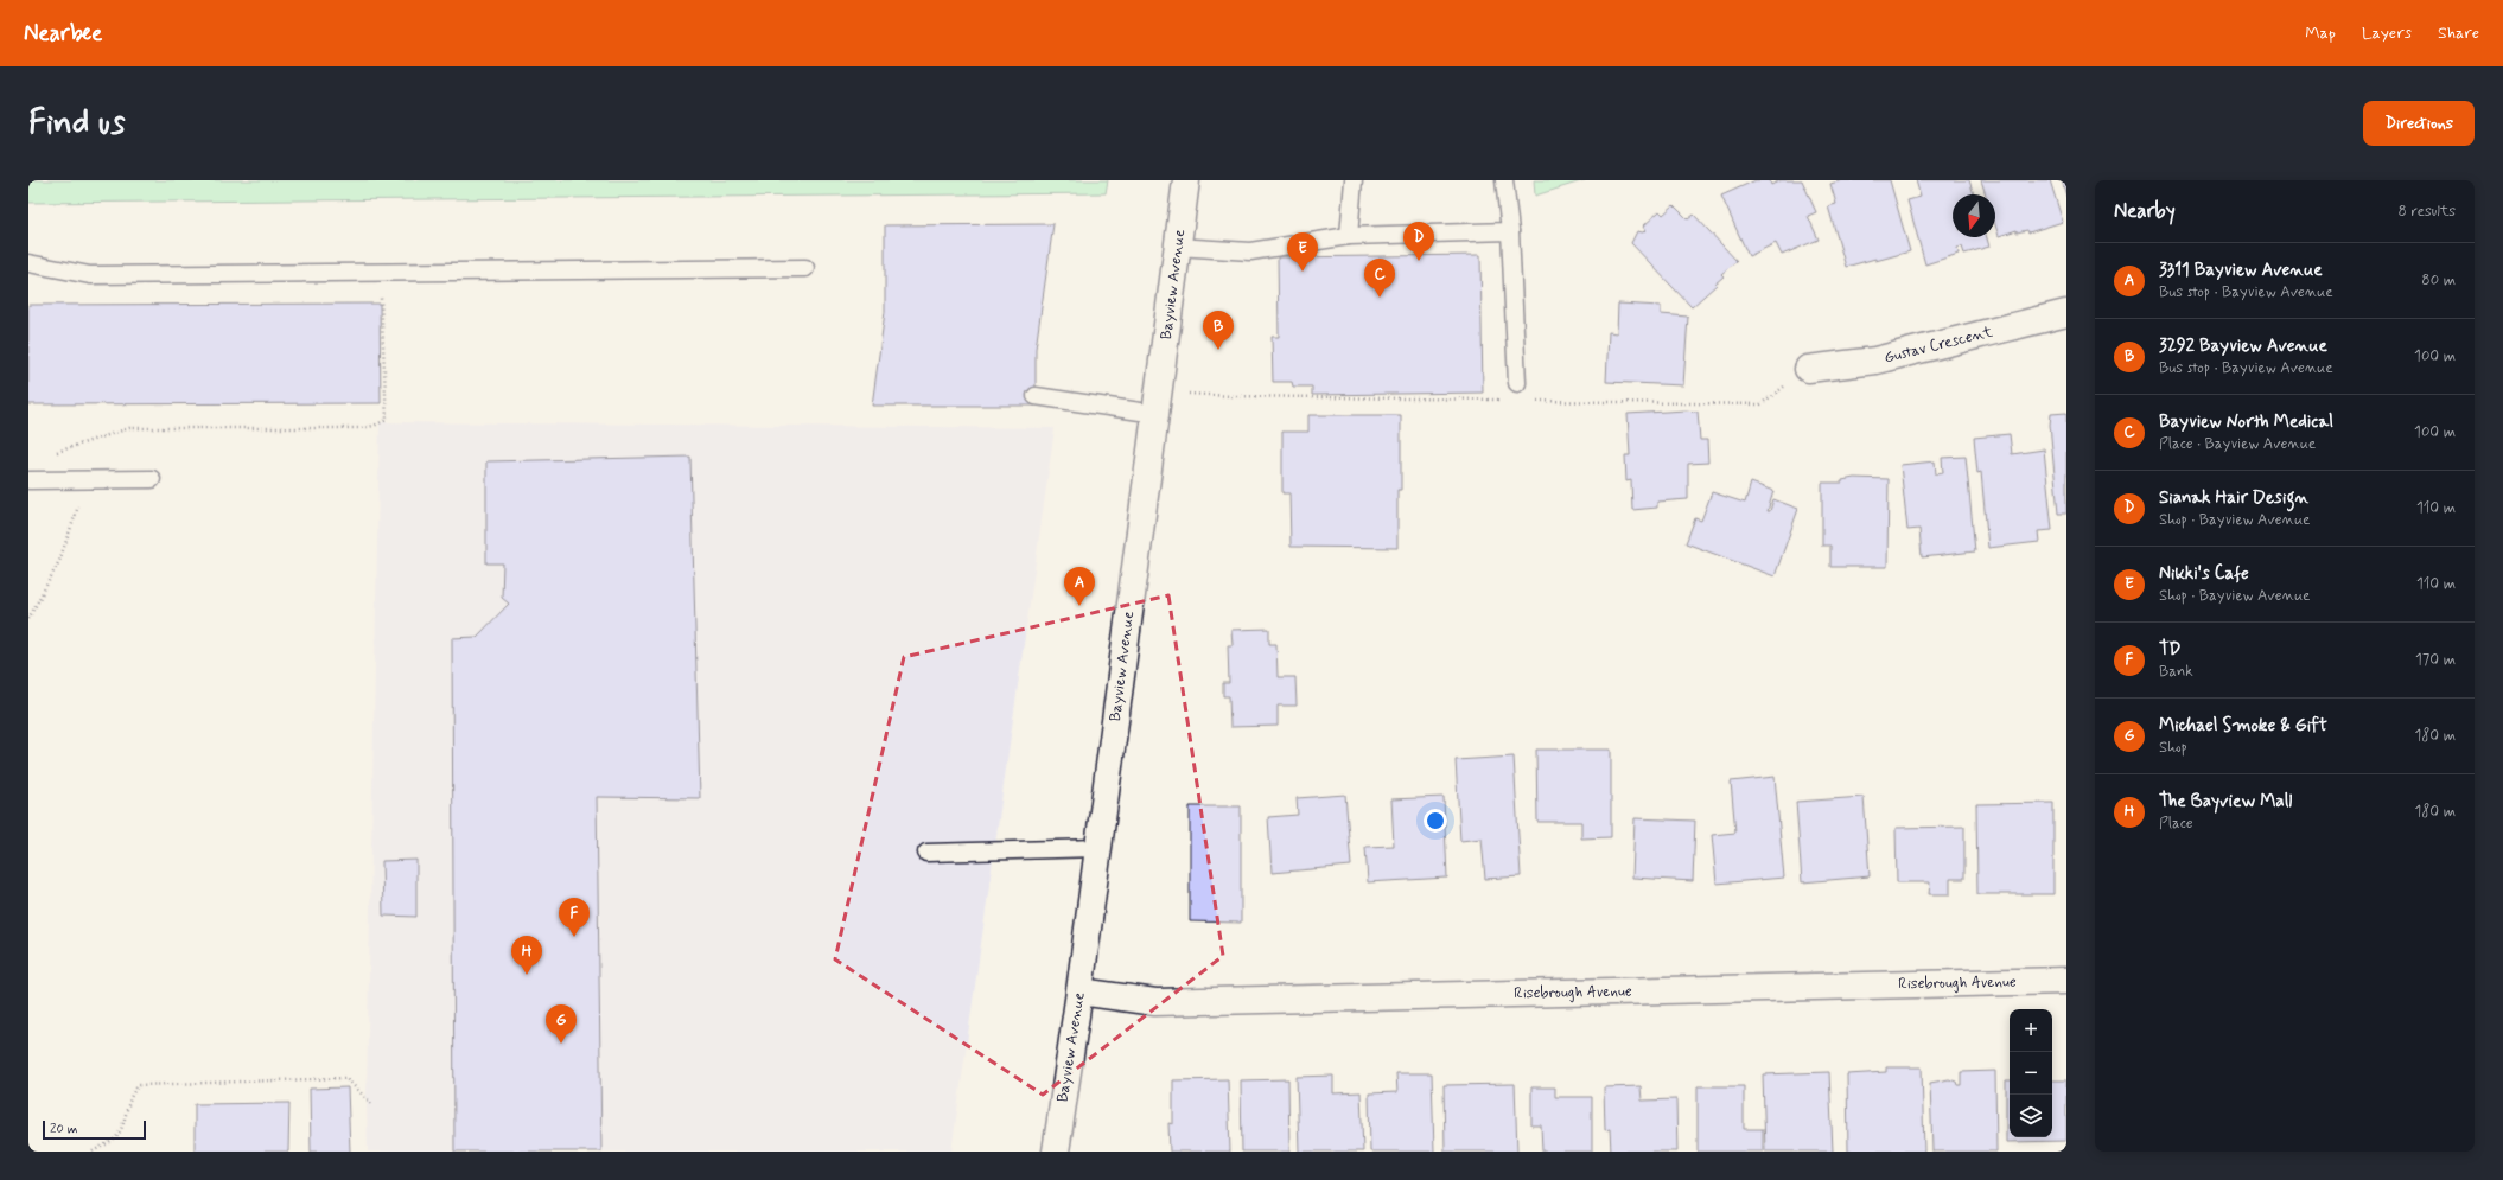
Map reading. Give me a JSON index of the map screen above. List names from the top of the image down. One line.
{"streets":{"street":["Bayview Avenue","Gustav Crescent","Risebrough Avenue"]},"crossings":[["Bayview Avenue","Risebrough Avenue"]],"scale_bar":"20 m","north":"bottom","page":{"header":"Nearbee","nav":["Map","Layers","Share"],"buttons":"Directions","title":"Find us","heading":["Nearby","8 results"],"pins":["D","E","C","B","A","F","H","G"],"list":[{"mark":"A","name":"3311 Bayview Avenue","note":"Bus stop · Bayview Avenue","value":"80 m"},{"mark":"B","name":"3292 Bayview Avenue","note":"Bus stop · Bayview Avenue","value":"100 m"},{"mark":"C","name":"Bayview North Medical","note":"Place · Bayview Avenue","value":"100 m"},{"mark":"D","name":"Sianak Hair Design","note":"Shop · Bayview Avenue","value":"110 m"},{"mark":"E","name":"Nikki's Cafe","note":"Shop · Bayview Avenue","value":"110 m"},{"mark":"F","name":"TD","note":"Bank","value":"170 m"},{"mark":"G","name":"Michael Smoke & Gift","note":"Shop","value":"180 m"},{"mark":"H","name":"The Bayview Mall","note":"Place","value":"180 m"}],"map_buttons":["+","−"],"scale":"20 m"}}
